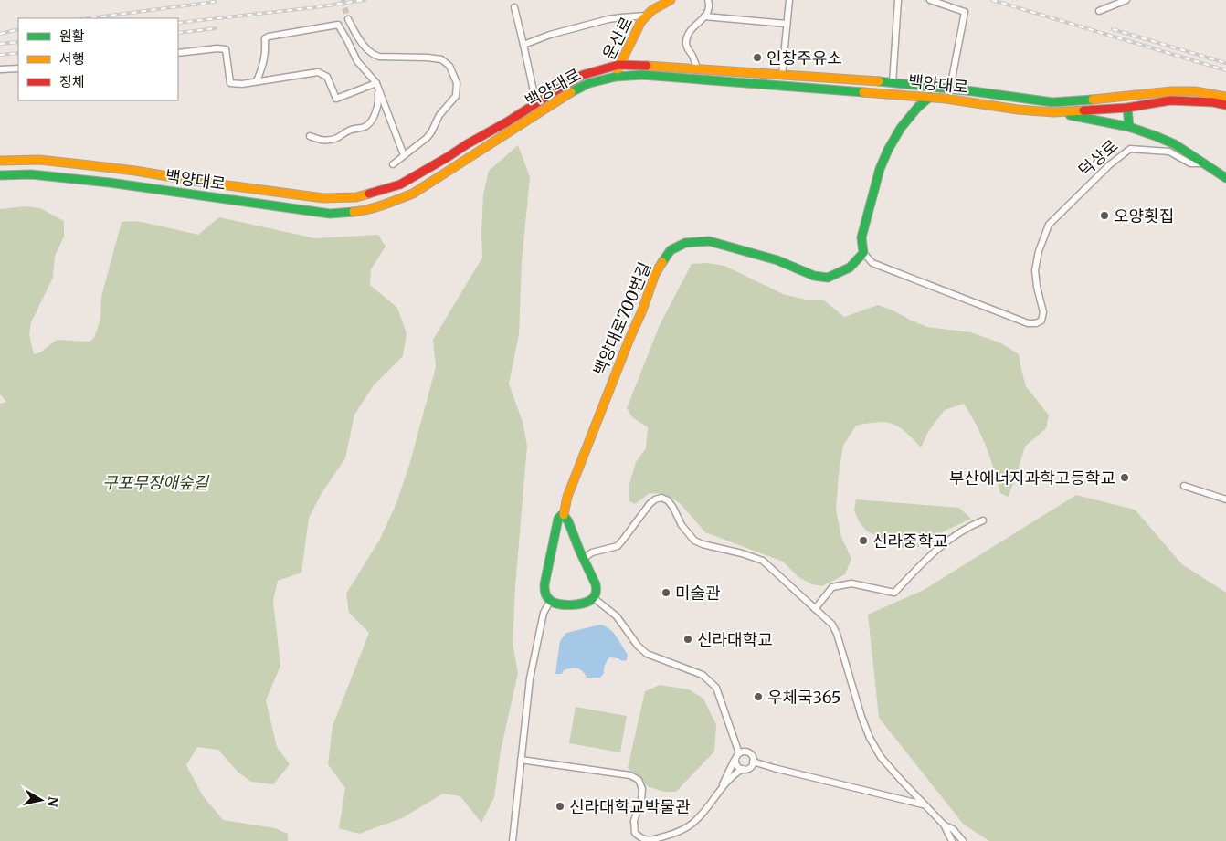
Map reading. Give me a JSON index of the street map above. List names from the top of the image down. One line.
{"streets":{"main road":["운산로","백양대로","덕상로","백양대로700번길"]},"crossings":[["운산로","백양대로"],["백양대로","덕상로"],["덕상로","백양대로700번길"]],"parks":["구포무장애숲길"],"places":["인창주유소","오양횟집","부산에너지과학고등학교","신라중학교","미술관","신라대학교","우체국365","신라대학교박물관"],"legend":["원활","서행","정체"],"north":"right"}
